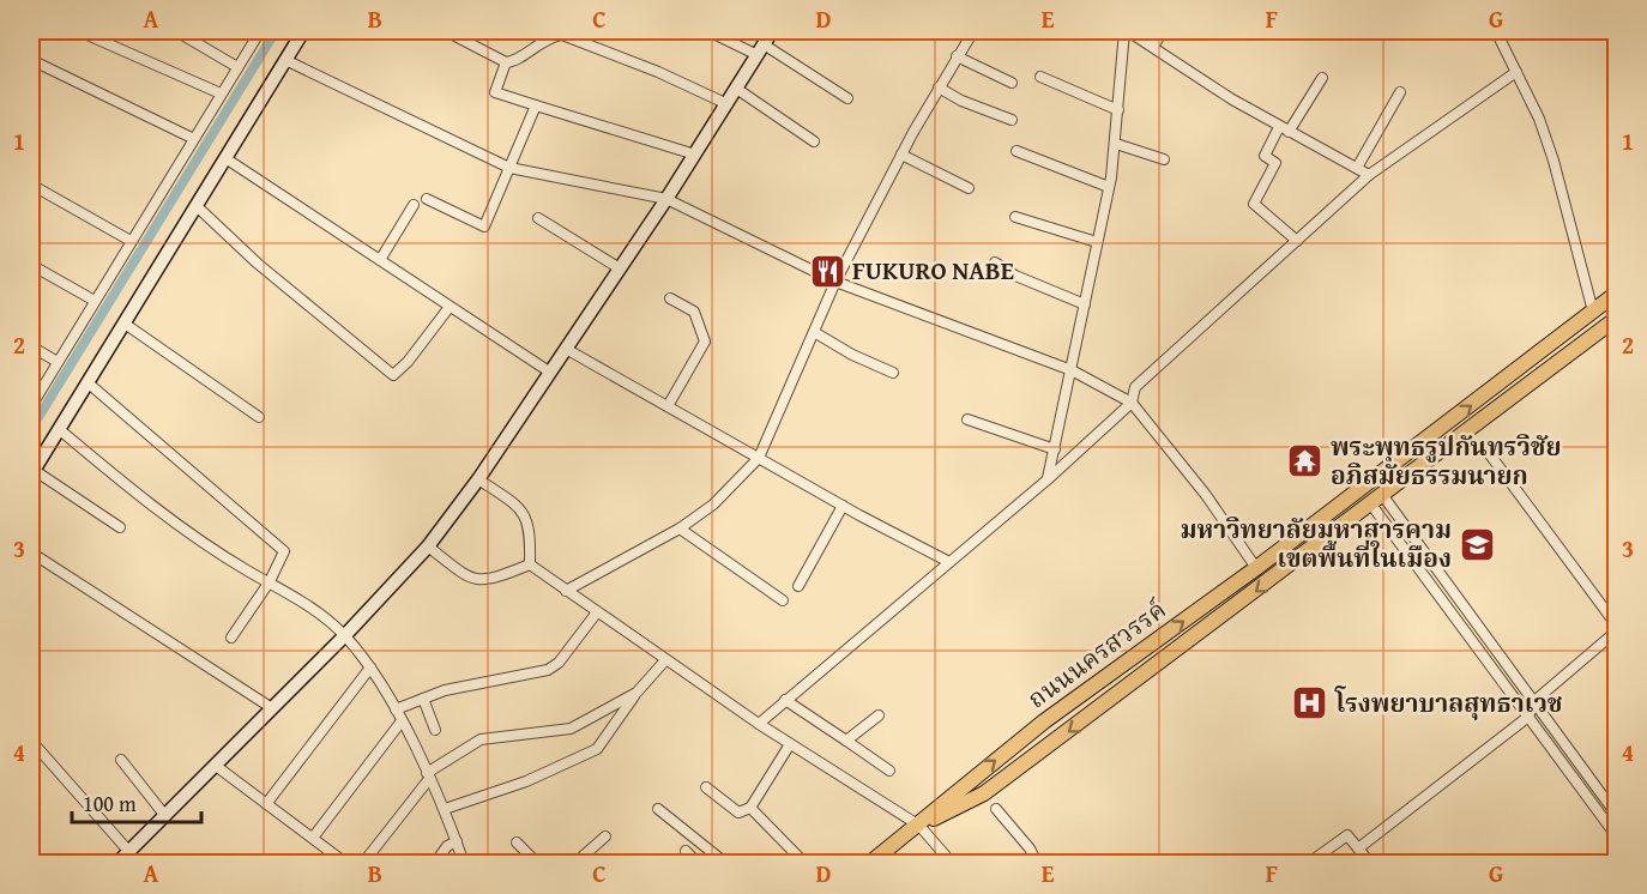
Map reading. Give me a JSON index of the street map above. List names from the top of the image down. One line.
{"streets":{"main road":["ถนนนครสวรรค์"]},"places":{"restaurant":["FUKURO NABE"],"temple":["พระพุทธรูปกันทรวิชัย อภิสมัยธรรมนายก"],"school or university":["มหาวิทยาลัยมหาสารคาม เขตพื้นที่ในเมือง"],"hospital":["โรงพยาบาลสุทธาเวช"]},"scale_bar":"100 m","grid":{"columns":["A","B","C","D","E","F","G"],"rows":["1","2","3","4"]}}
